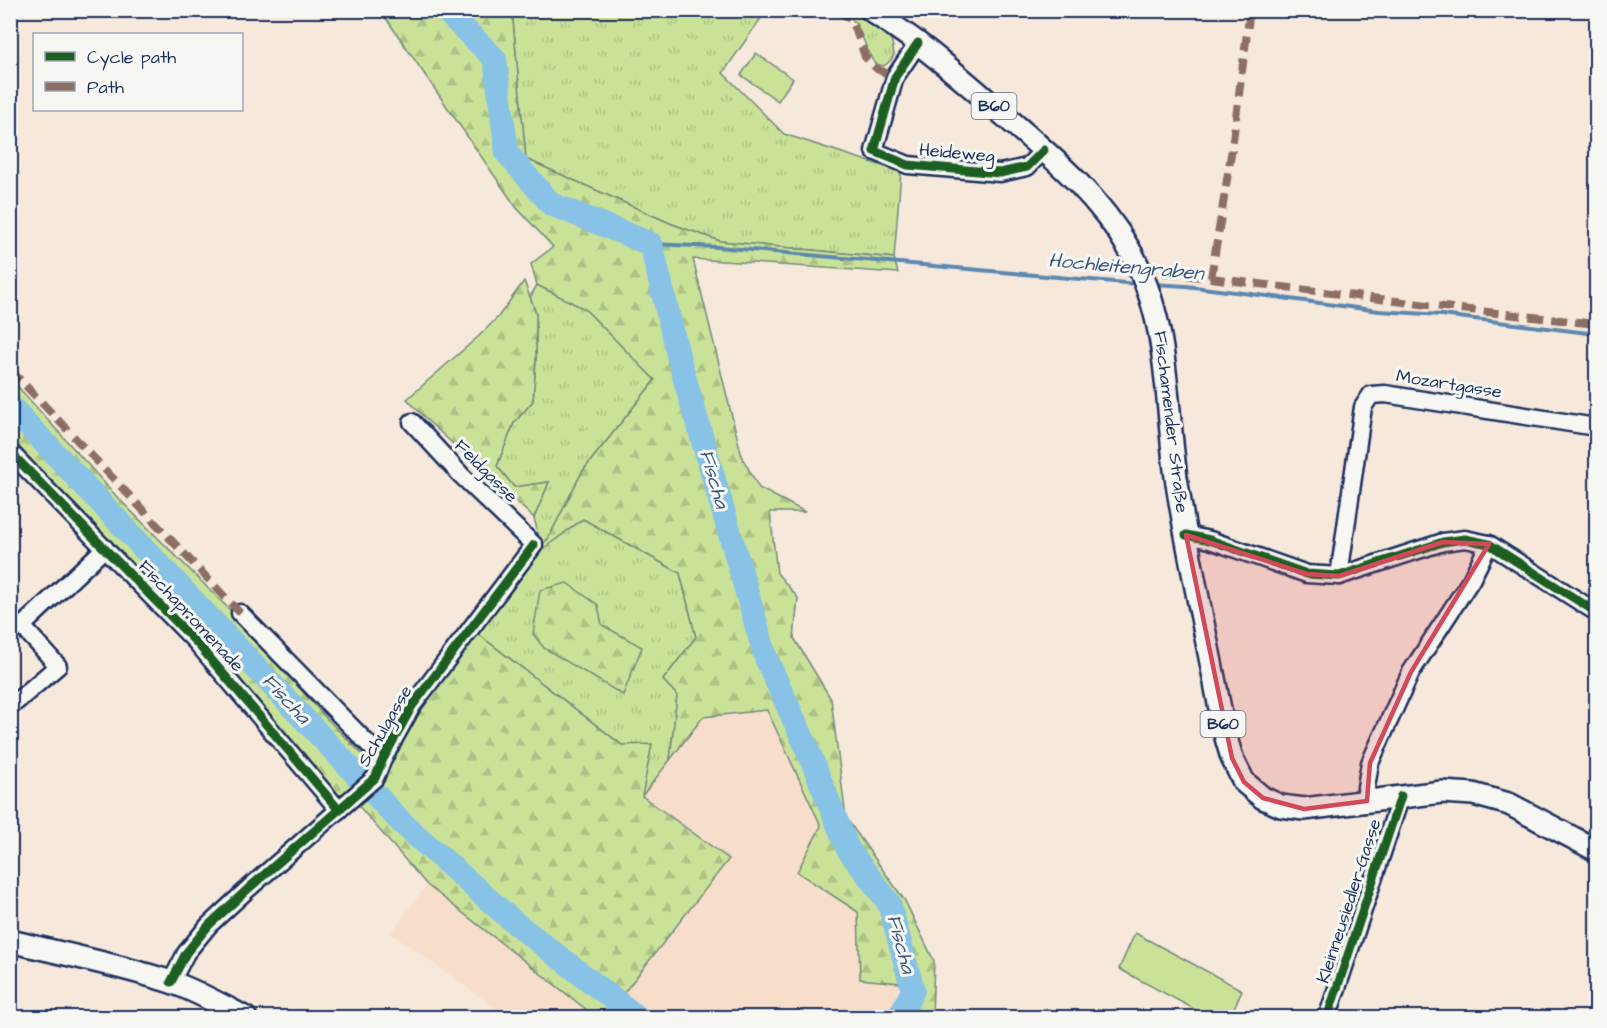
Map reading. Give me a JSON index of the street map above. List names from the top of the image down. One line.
{"streets":{"main road":["B60","Fischamender Straße"],"street":["Heideweg","Mozartgasse","Feldgasse","Fischapromenade","Schulgasse","Kleinneusiedler-Gasse"]},"crossings":[["Heideweg","Fischamender Straße"],["Fischamender Straße","Kleinneusiedler-Gasse"],["Feldgasse","Schulgasse"],["Fischapromenade","Schulgasse"]],"water":["Hochleitengraben","Fischa"],"legend":["Cycle path","Path"]}
